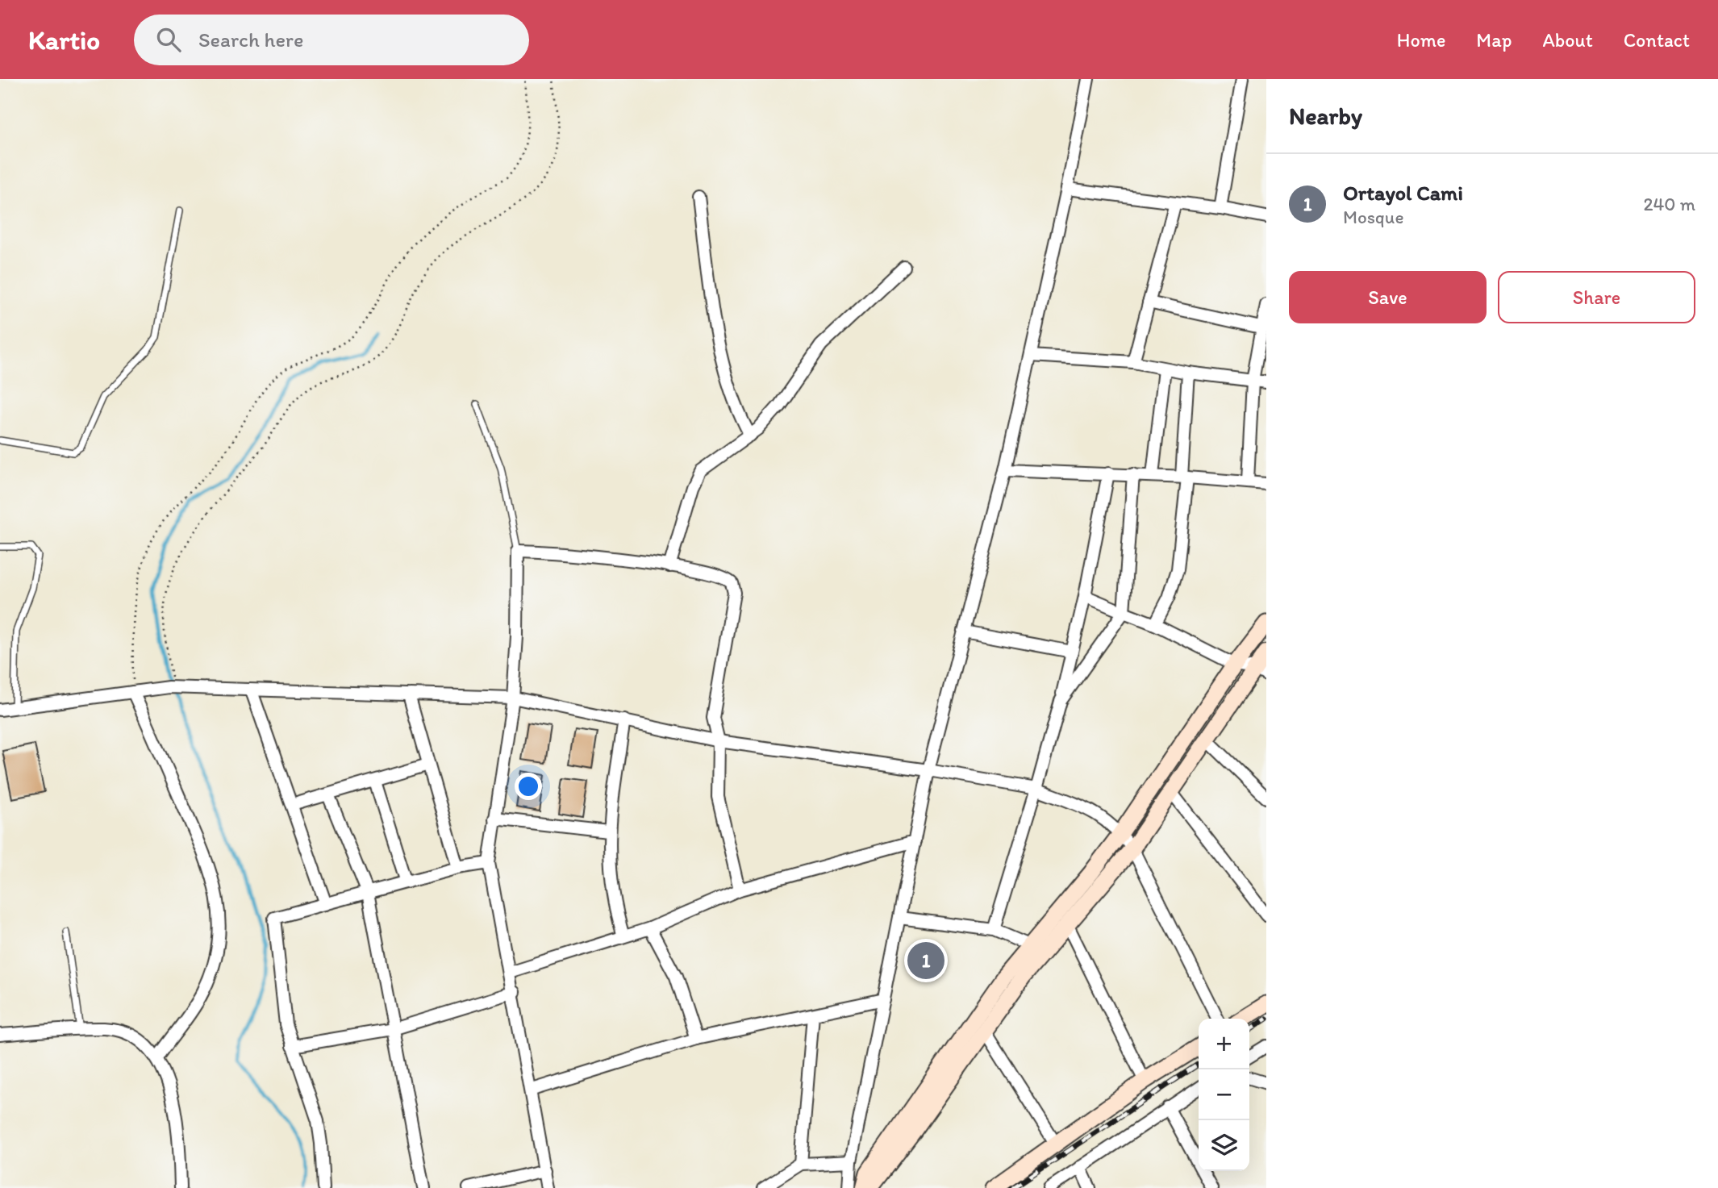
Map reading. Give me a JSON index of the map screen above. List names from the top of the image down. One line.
{"page":{"header":"Kartio","search":"Search here","nav":["Home","Map","About","Contact"],"heading":"Nearby","list":[{"mark":"1","name":"Ortayol Cami","note":"Mosque","value":"240 m"}],"buttons":["Save","Share"],"pins":"1","map_buttons":["+","−"]}}
